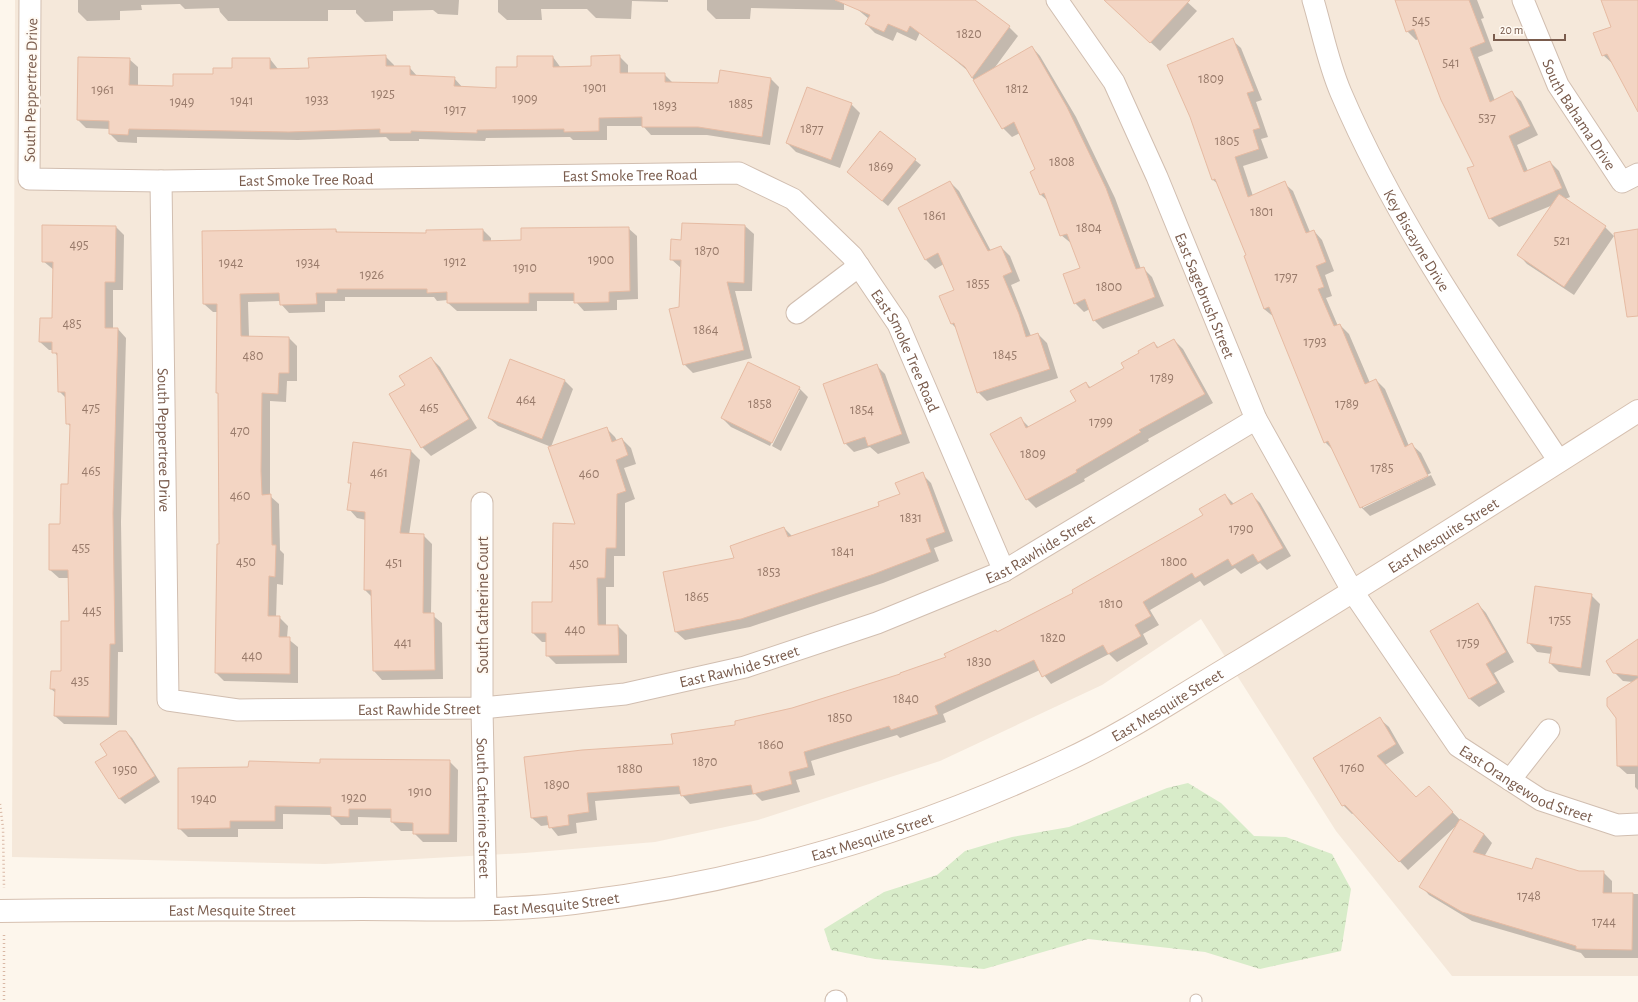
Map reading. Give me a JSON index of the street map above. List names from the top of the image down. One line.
{"streets":{"street":["South Peppertree Drive","South Bahama Drive","East Smoke Tree Road","Key Biscayne Drive","East Sagebrush Street","East Mesquite Street","East Rawhide Street","South Catherine Court","East Orangewood Street","South Catherine Street"]},"crossings":[["South Peppertree Drive","East Smoke Tree Road"],["South Peppertree Drive","East Rawhide Street"],["East Smoke Tree Road","East Rawhide Street"],["Key Biscayne Drive","East Mesquite Street"],["East Sagebrush Street","East Mesquite Street"],["East Sagebrush Street","East Rawhide Street"],["East Sagebrush Street","East Orangewood Street"],["East Mesquite Street","East Orangewood Street"],["East Mesquite Street","South Catherine Street"],["East Rawhide Street","South Catherine Court"],["East Rawhide Street","South Catherine Street"],["South Catherine Court","South Catherine Street"]],"house_numbers":["545","1820","541","1809","1901","1812","1961","1925","1909","1933","1941","1949","1885","1893","1917","537","1877","1805","1808","1869","1801","1861","1804","521","495","1870","1900","1912","1942","1934","1910","1926","1797","1855","1800","485","1864","1793","1845","480","1789","464","1858","1789","475","465","1854","1799","470","1809","1785","465","461","460","460","1831","1790","455","1841","450","1800","451","450","1853","1865","1810","445","1755","440","1820","441","1759","440","1830","435","1840","1850","1860","1870","1760","1880","1950","1890","1910","1920","1940","1748","1744"],"scale_bar":"20 m"}
